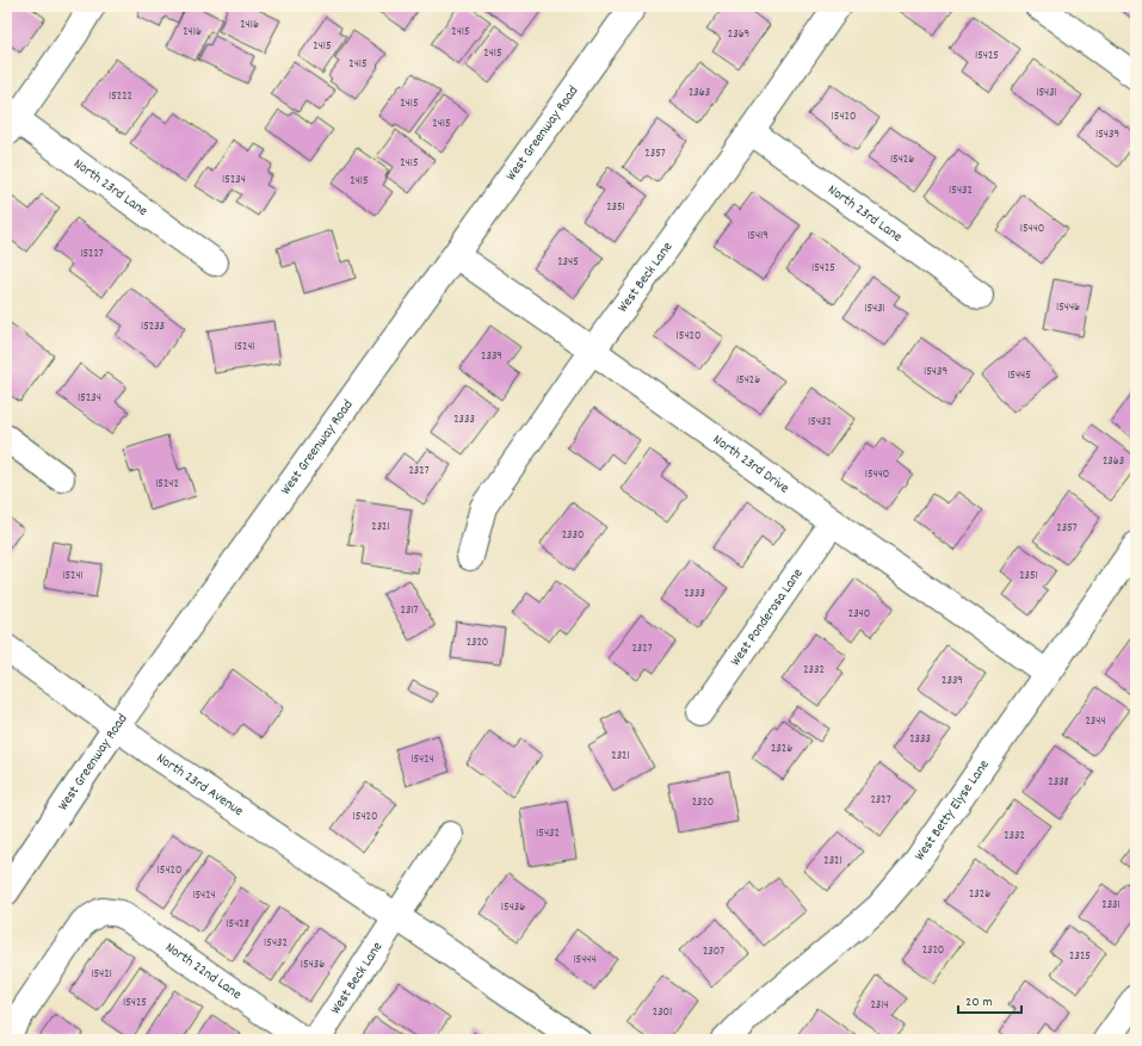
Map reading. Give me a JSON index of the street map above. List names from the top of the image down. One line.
{"streets":{"street":["West Greenway Road","North 23rd Lane","West Beck Lane","North 23rd Drive","West Ponderosa Lane","North 23rd Avenue","West Betty Elyse Lane","North 22nd Lane"]},"crossings":[["West Greenway Road","North 23rd Drive"],["West Greenway Road","North 23rd Avenue"],["North 23rd Lane","West Beck Lane"],["West Beck Lane","North 23rd Drive"],["West Beck Lane","North 23rd Avenue"],["North 23rd Drive","West Ponderosa Lane"],["North 23rd Drive","West Betty Elyse Lane"]],"house_numbers":["2416","2416","2415","2369","2415","2415","15425","2415","2363","15431","15222","2415","15420","2415","15439","2357","15426","2415","15234","2415","15432","2351","15440","15419","15227","2345","15425","15446","15431","15233","15420","15241","2339","15439","15445","15426","15234","2333","15432","2363","2327","15440","15242","2321","2357","2330","15241","2351","2333","2317","2340","2320","2327","2332","2339","2344","2333","2326","2321","15424","2338","2327","2320","15420","15432","2332","2321","15420","2326","15424","2331","15436","15428","15432","2320","2307","2325","15444","15436","15421","15425","2314","2301"],"scale_bar":"20 m"}
